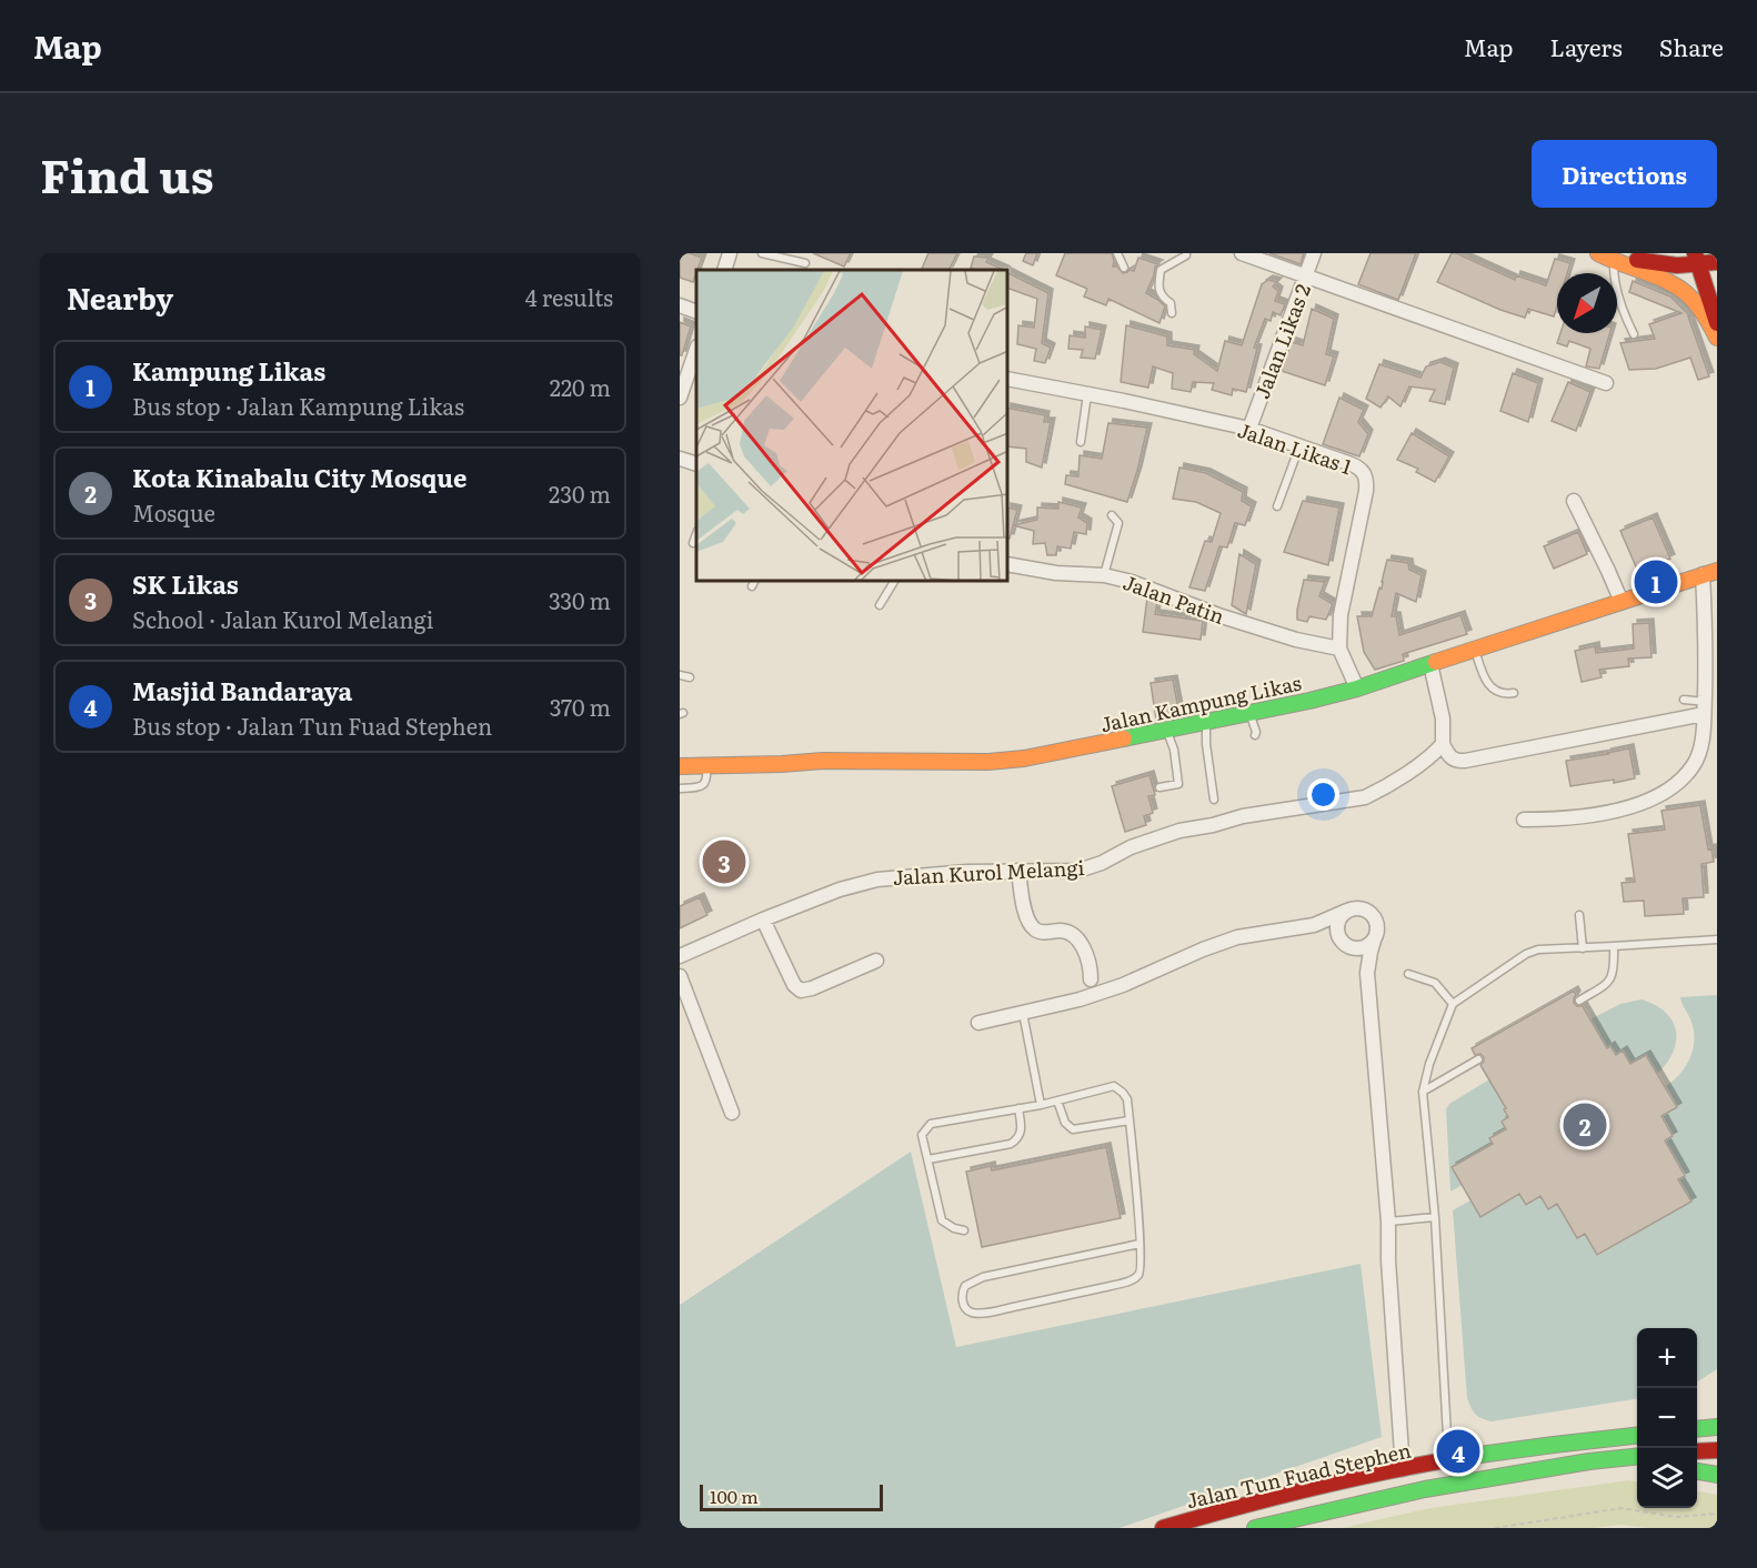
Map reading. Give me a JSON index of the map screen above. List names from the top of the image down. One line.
{"streets":{"main road":["Jalan Kampung Likas","Jalan Tun Fuad Stephen"],"street":["Jalan Likas 2","Jalan Likas 1","Jalan Patin","Jalan Kurol Melangi"]},"crossings":[["Jalan Likas 2","Jalan Likas 1"],["Jalan Likas 1","Jalan Patin"],["Jalan Likas 1","Jalan Kampung Likas"]],"scale_bar":"100 m","north":"bottom left","page":{"header":"Map","nav":["Map","Layers","Share"],"title":"Find us","buttons":"Directions","heading":["Nearby","4 results"],"list":[{"mark":"1","name":"Kampung Likas","note":"Bus stop · Jalan Kampung Likas","value":"220 m"},{"mark":"2","name":"Kota Kinabalu City Mosque","note":"Mosque","value":"230 m"},{"mark":"3","name":"SK Likas","note":"School · Jalan Kurol Melangi","value":"330 m"},{"mark":"4","name":"Masjid Bandaraya","note":"Bus stop · Jalan Tun Fuad Stephen","value":"370 m"}],"pins":["1","3","2","4"],"map_buttons":["+","−"],"scale":"100 m"}}
